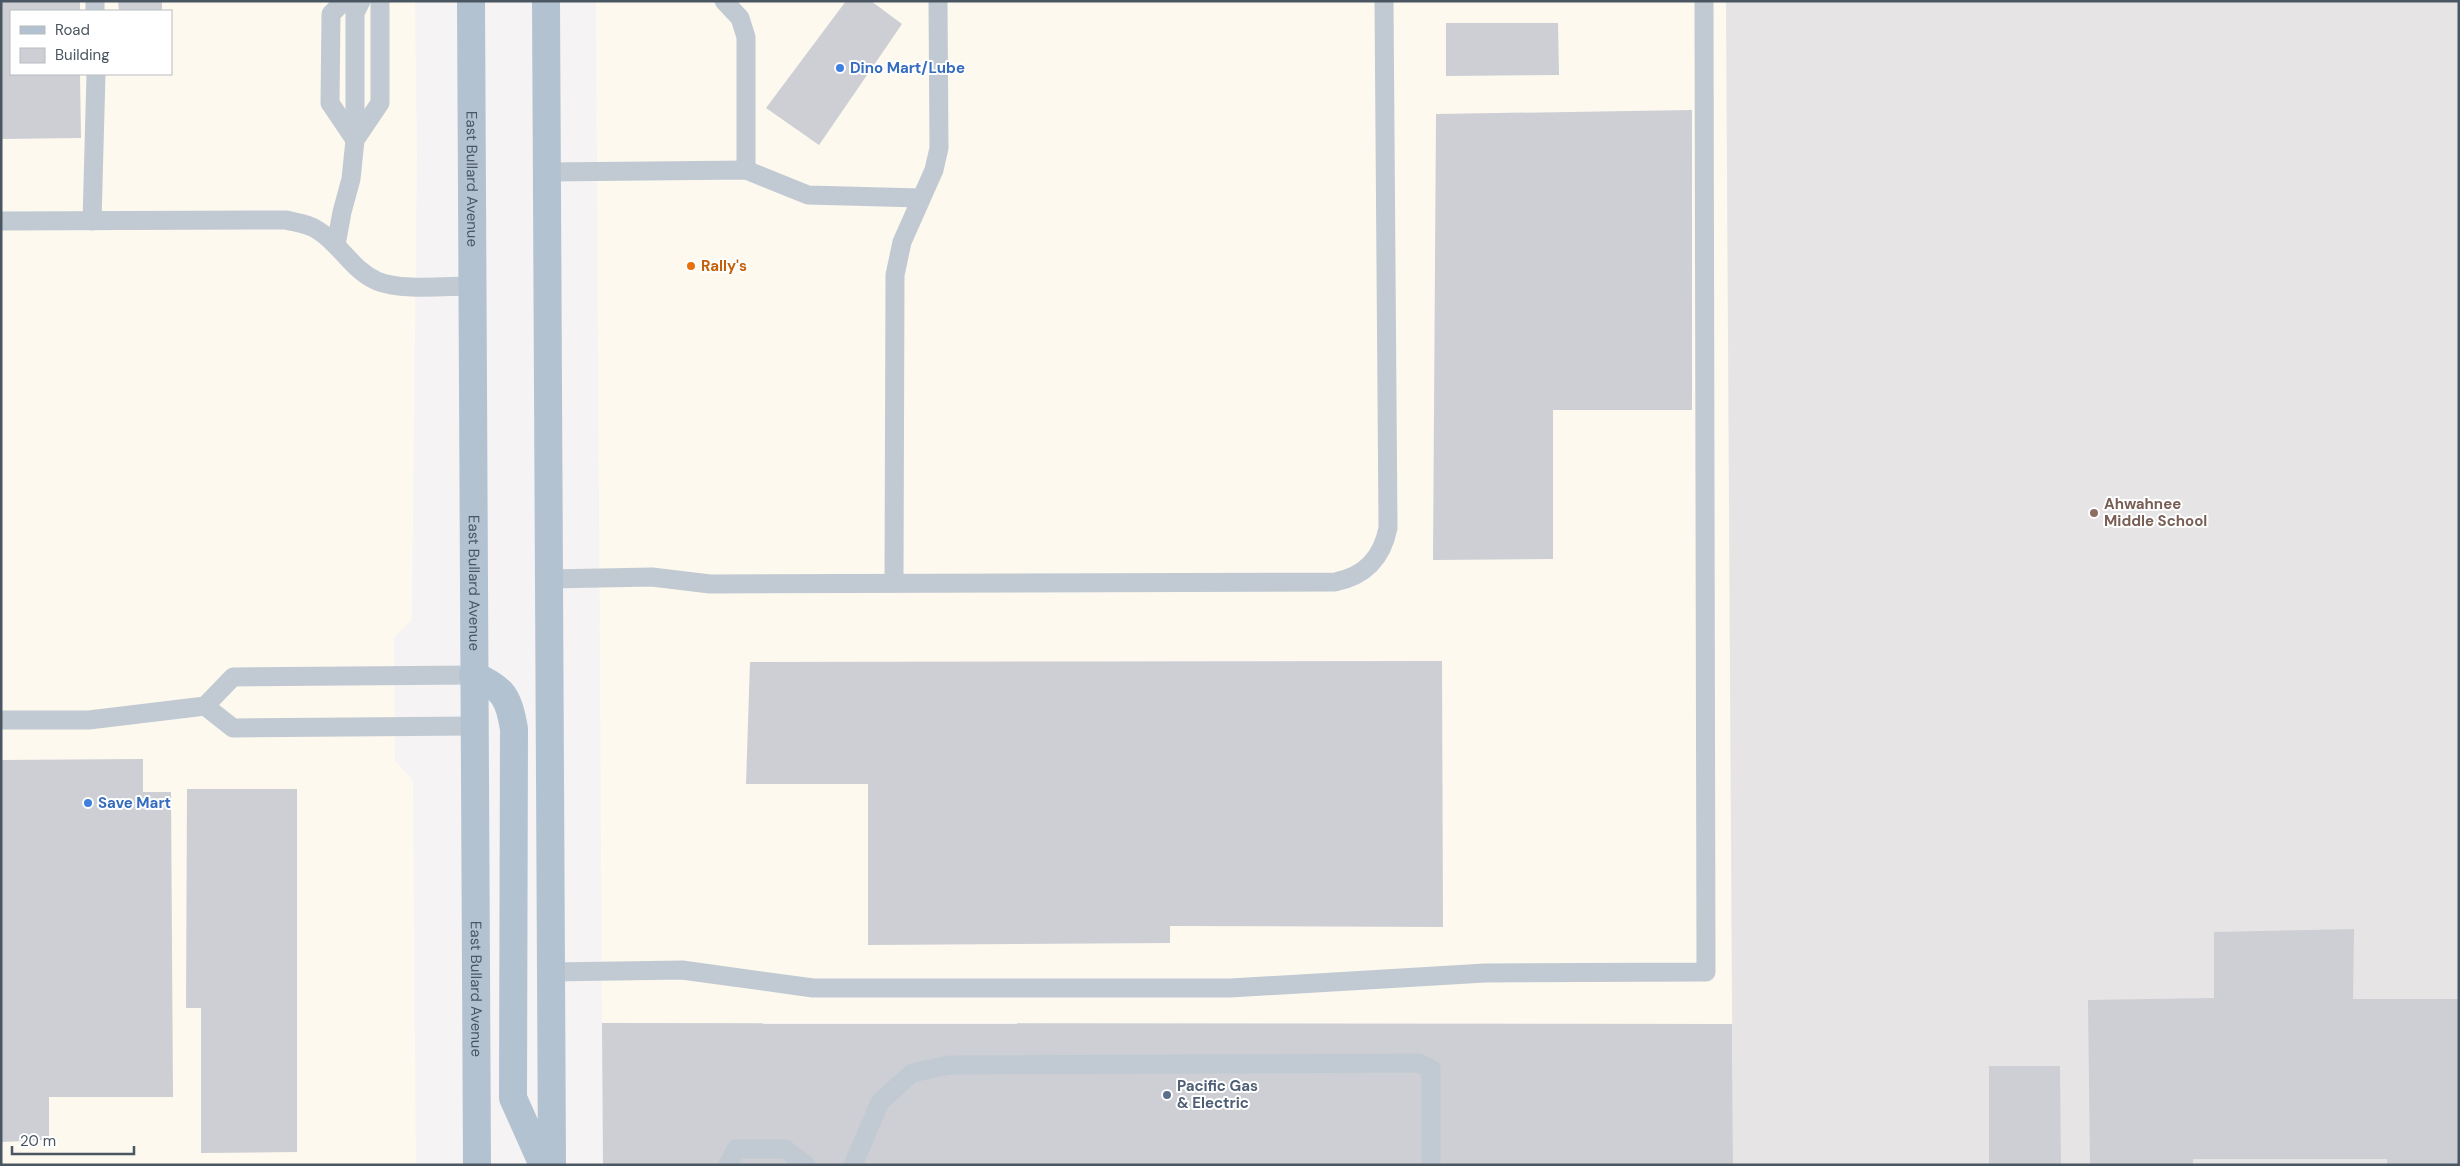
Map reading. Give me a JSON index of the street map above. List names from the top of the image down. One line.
{"streets":{"main road":["East Bullard Avenue"]},"places":["Dino Mart/Lube","Rally's","Ahwahnee Middle School","Save Mart","Pacific Gas & Electric"],"legend":["Road","Building"],"scale_bar":"20 m"}
